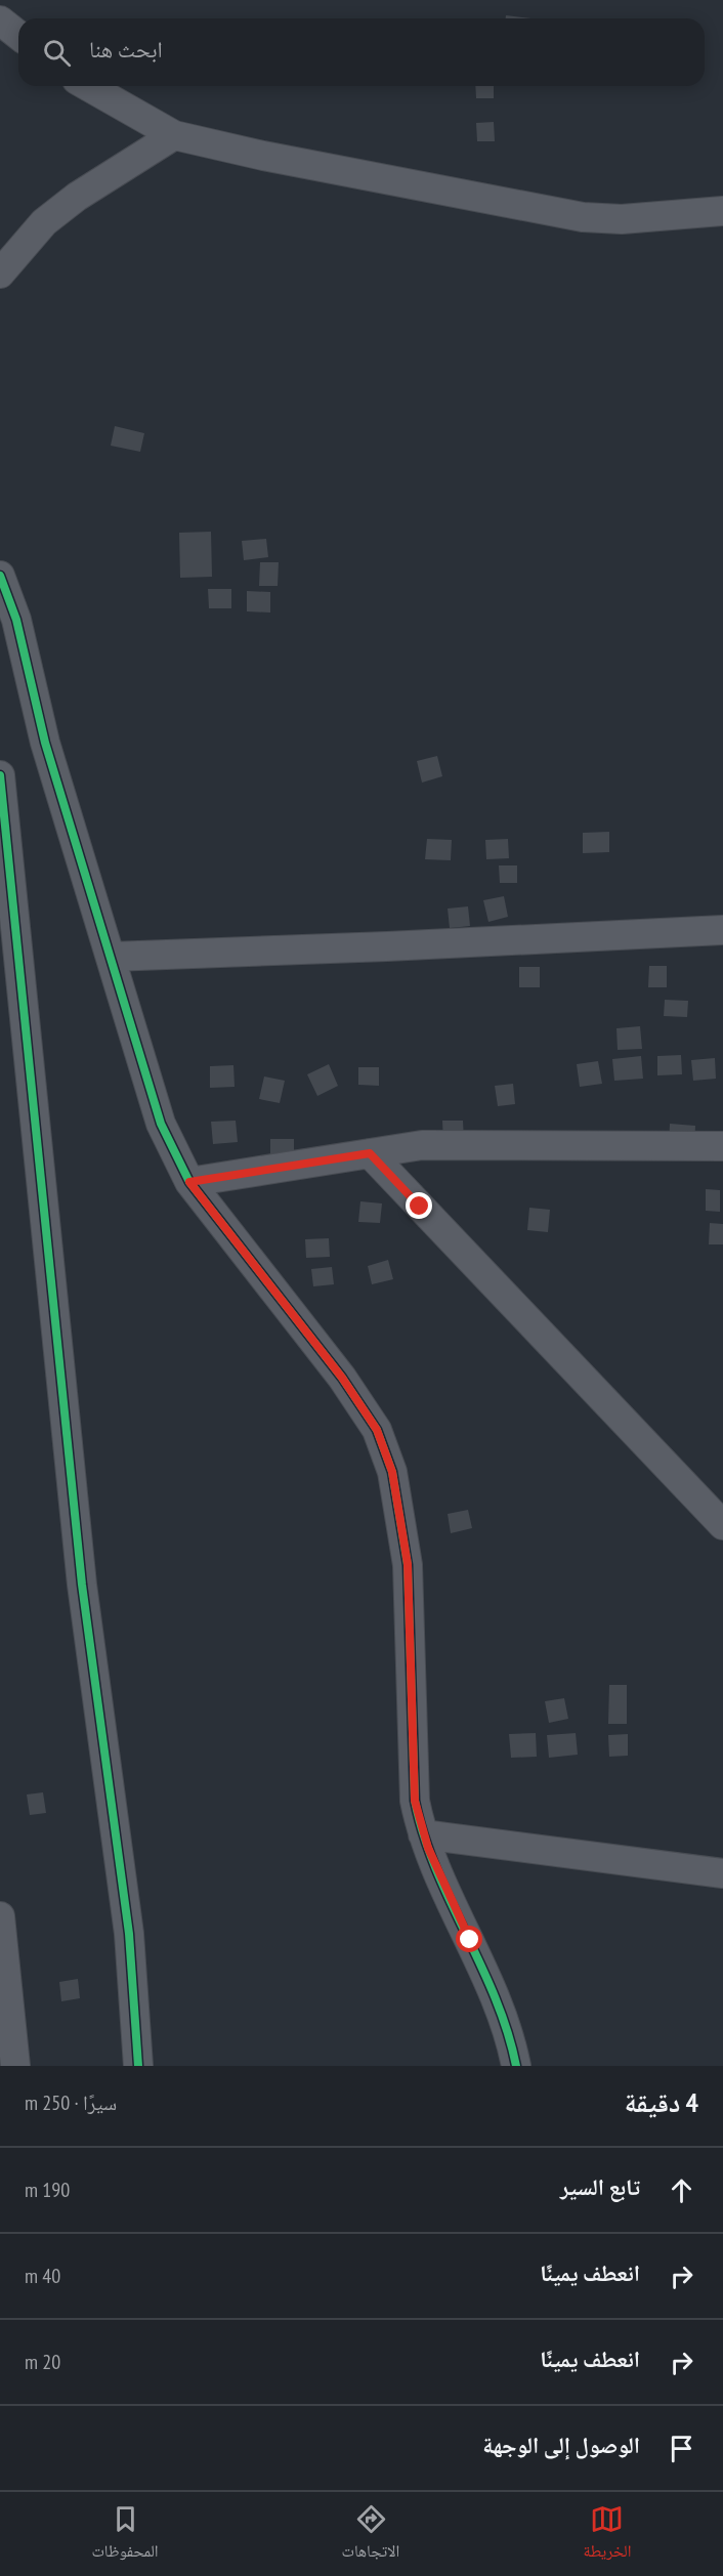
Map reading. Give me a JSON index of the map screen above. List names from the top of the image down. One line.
{"page":{"search":"ابحث هنا","heading":["4 دقيقة","سيرًا · 250 m"],"list":[["تابع السير","190 m"],["انعطف يمينًا","40 m"],["انعطف يمينًا","20 m"],"الوصول إلى الوجهة"],"nav":["الخريطة","الاتجاهات","المحفوظات"]}}
